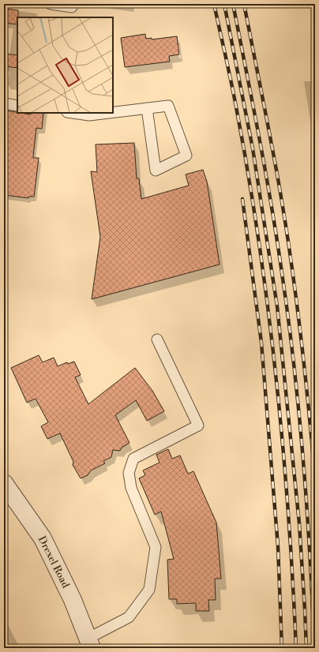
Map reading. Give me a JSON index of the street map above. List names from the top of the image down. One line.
{"streets":{"street":["Drexel Road"]}}
